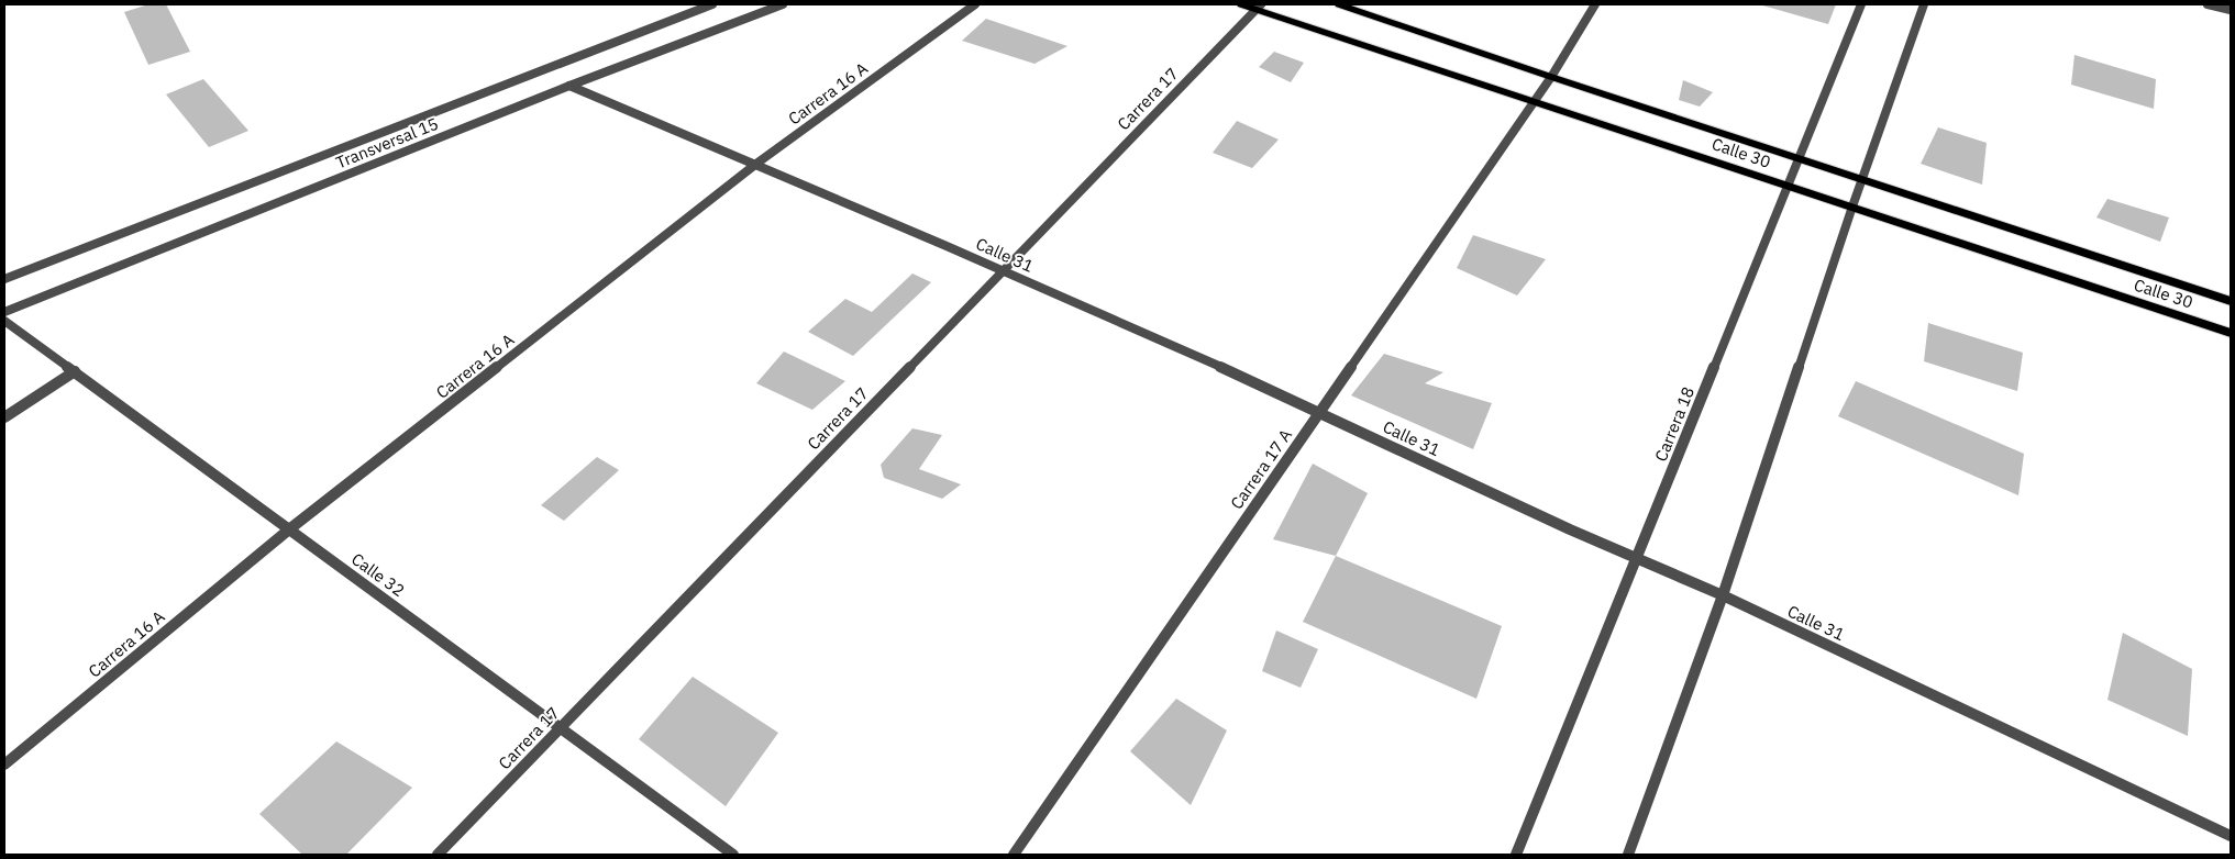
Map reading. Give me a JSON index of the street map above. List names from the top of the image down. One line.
{"streets":{"main road":["Calle 30"],"street":["Carrera 16 A","Carrera 17","Transversal 15","Calle 31","Carrera 18","Carrera 17 A","Calle 32"]},"crossings":[["Carrera 16 A","Calle 31"],["Carrera 16 A","Calle 32"],["Carrera 17","Calle 30"],["Carrera 17","Calle 31"],["Carrera 17","Calle 32"],["Transversal 15","Calle 31"],["Calle 30","Carrera 18"],["Calle 30","Carrera 17 A"],["Calle 31","Carrera 18"],["Calle 31","Carrera 17 A"]]}
